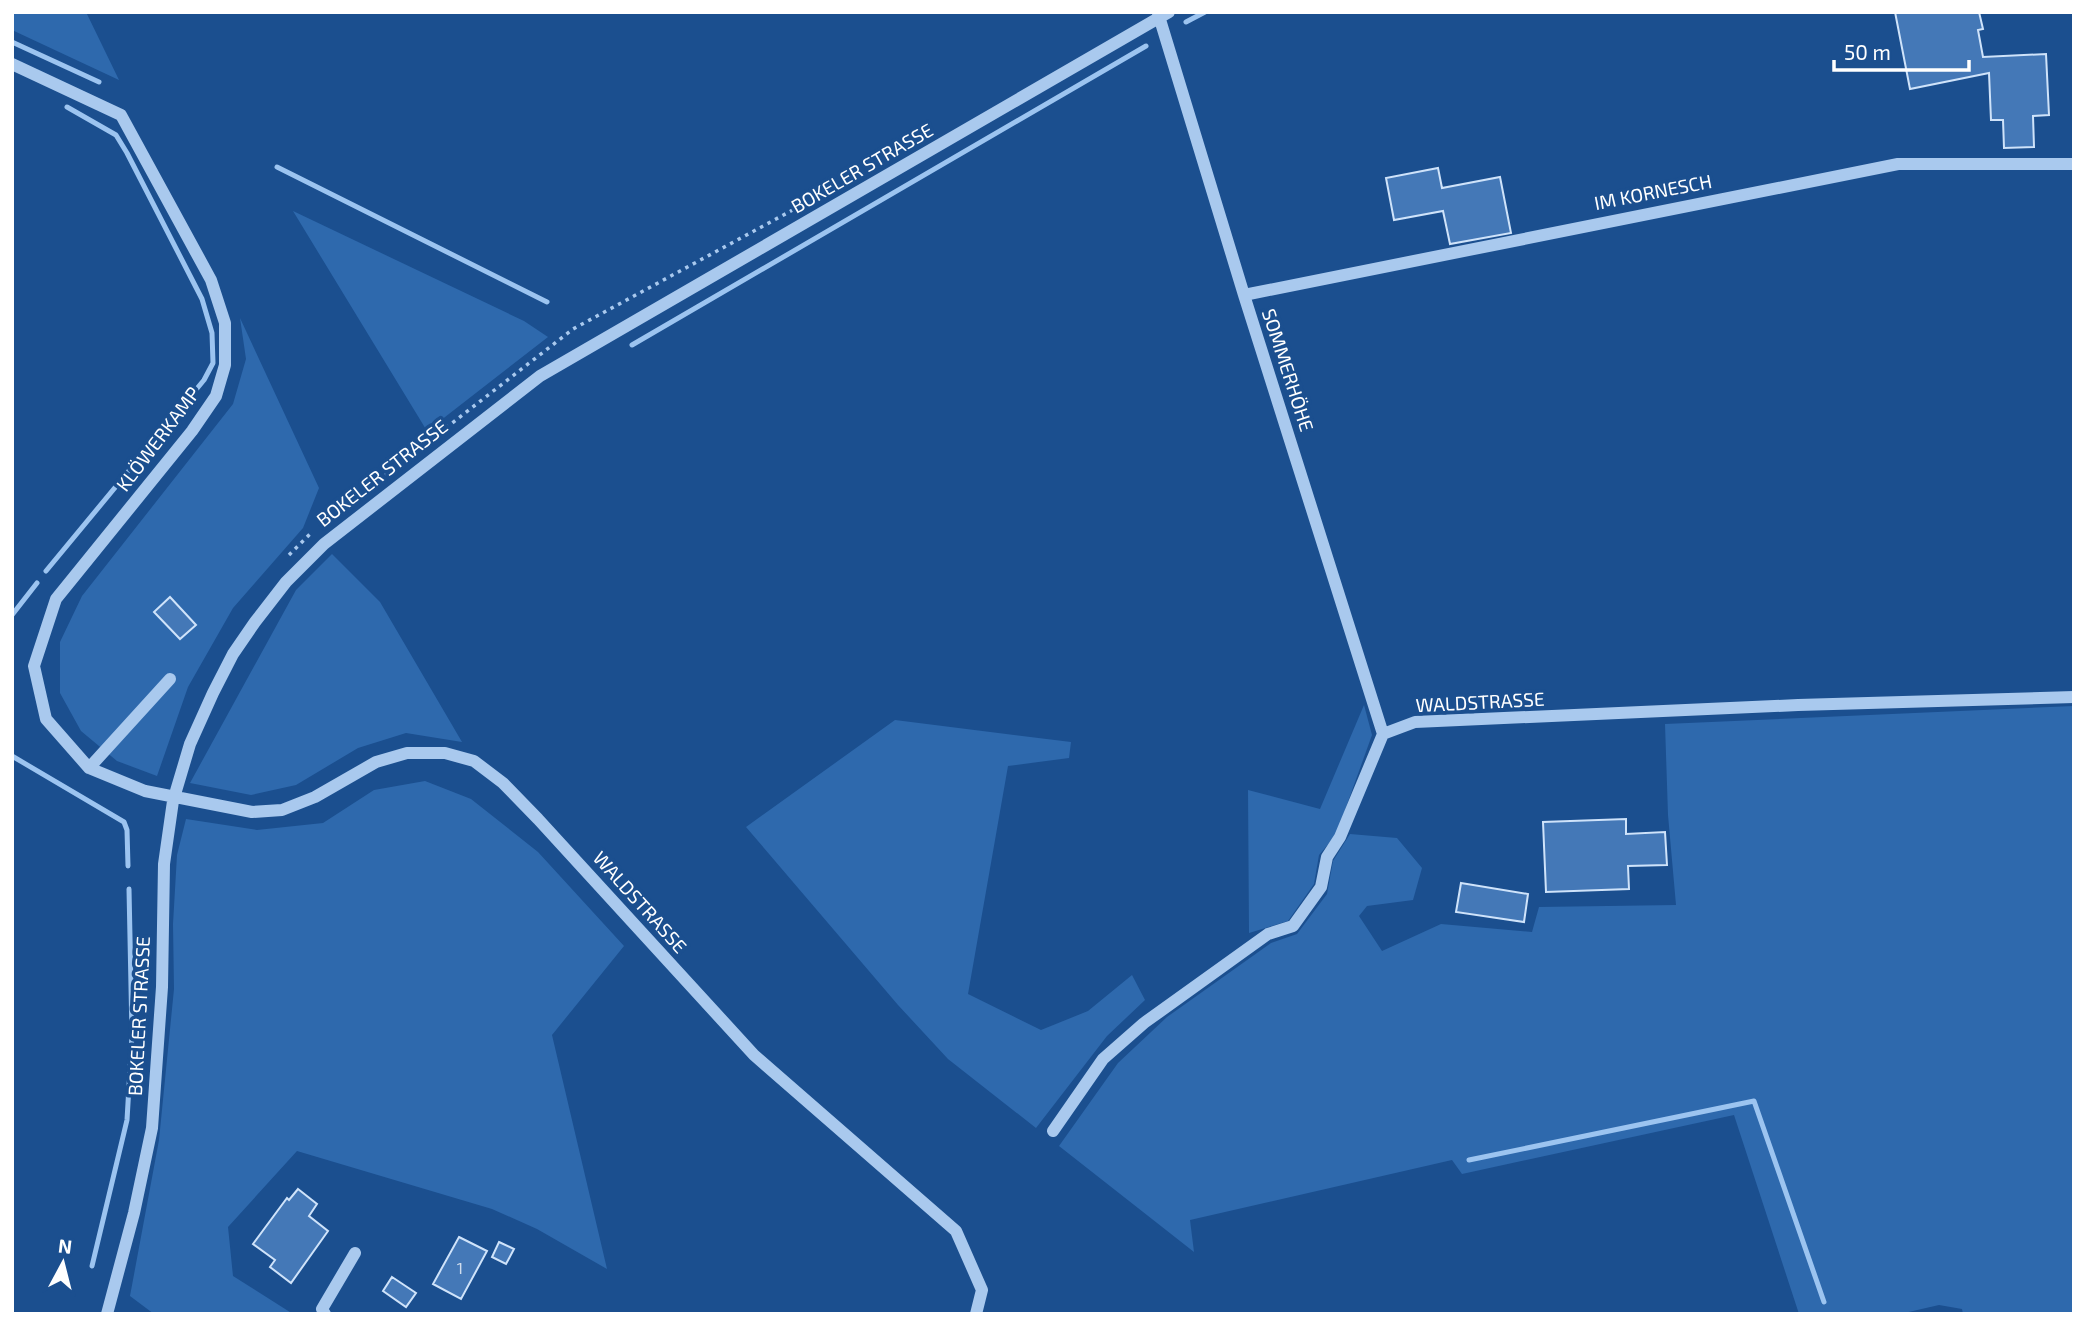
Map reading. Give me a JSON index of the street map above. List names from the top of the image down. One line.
{"streets":{"street":["BOKELER STRASSE","IM KORNESCH","SOMMERHÖHE","KLÖWERKAMP","WALDSTRASSE"]},"crossings":[["BOKELER STRASSE","SOMMERHÖHE"],["BOKELER STRASSE","WALDSTRASSE"],["IM KORNESCH","SOMMERHÖHE"],["SOMMERHÖHE","WALDSTRASSE"],["KLÖWERKAMP","WALDSTRASSE"]],"house_numbers":["1"],"scale_bar":"50 m","north":"top"}
